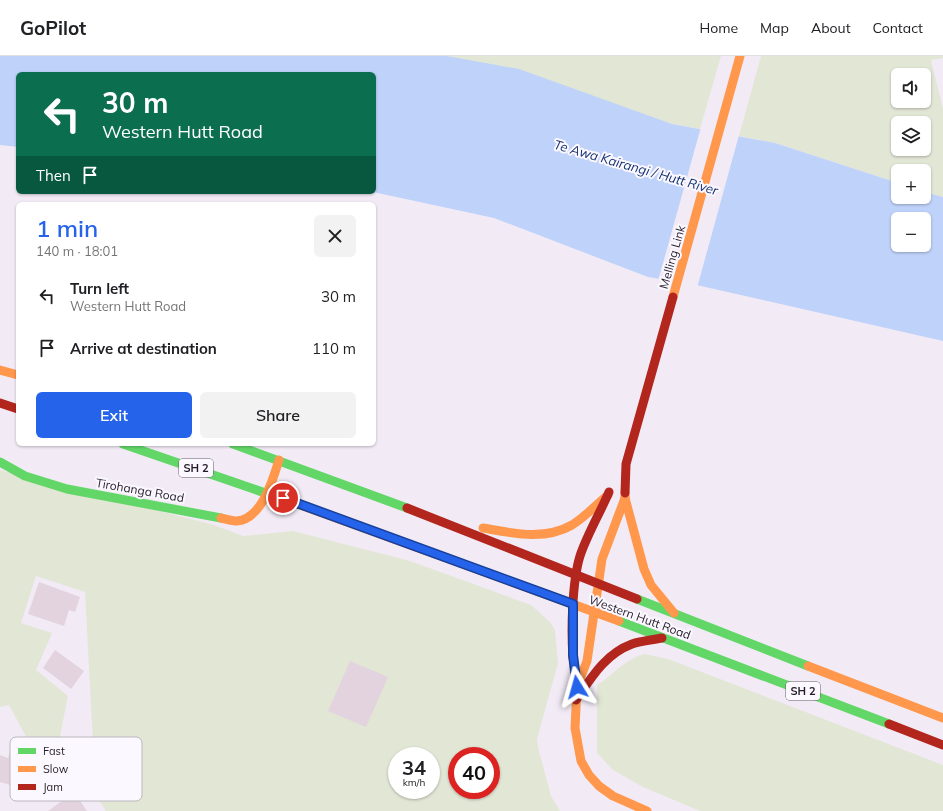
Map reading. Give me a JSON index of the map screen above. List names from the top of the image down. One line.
{"streets":{"main road":["Melling Link","SH 2","Tirohanga Road","Western Hutt Road"]},"crossings":[["Melling Link","Western Hutt Road"],["Tirohanga Road","Western Hutt Road"]],"water":["Te Awa Kairangi / Hutt River"],"legend":["Fast","Slow","Jam"],"page":{"header":"GoPilot","nav":["Home","Map","About","Contact"],"map_buttons":["+","−"],"turn":["30 m","Western Hutt Road"],"then":"Then","heading":["1 min","140 m · 18:01"],"list":[{"name":"Turn left","note":"Western Hutt Road","value":"30 m"},{"name":"Arrive at destination","value":"110 m"}],"buttons":["Exit","Share"],"speed":"34 km/h","limit":"40"}}
